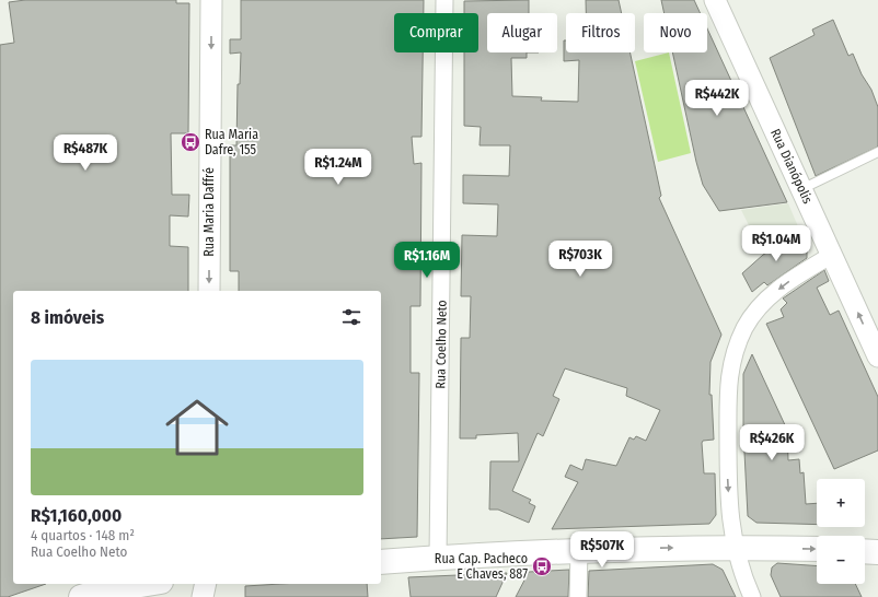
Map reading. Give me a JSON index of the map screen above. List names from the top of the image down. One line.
{"streets":{"street":["Rua Dianópolis","Rua Maria Daffré","Rua Coelho Neto"]},"one_way":["Rua Maria Daffré"],"places":{"bus stop":["Rua Maria Dafre, 155","Rua Cap. Pacheco E Chaves, 887"]},"page":{"chip":["Comprar","Alugar","Filtros","Novo"],"price":["R$442K","R$487K","R$1.24M","R$1.04M","R$703K","R$1.16M","R$426K","R$507K"],"heading":"8 imóveis","list":[{"name":"R$1,160,000","note":"4 quartos · 148 m² · Rua Coelho Neto"}],"map_buttons":["+","−"]}}
